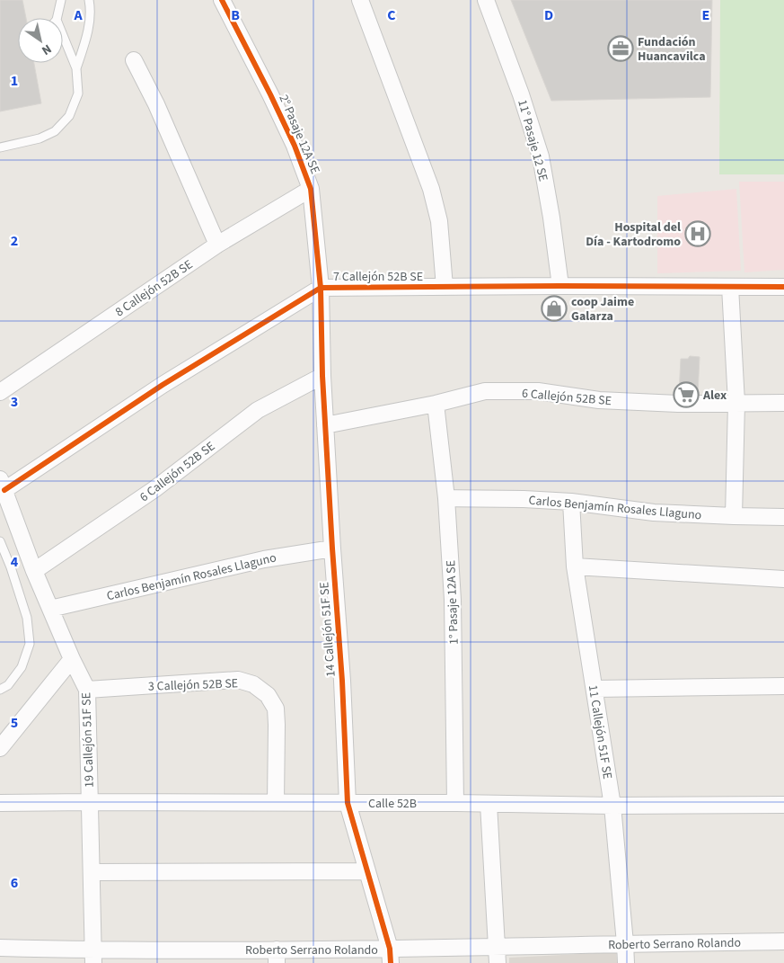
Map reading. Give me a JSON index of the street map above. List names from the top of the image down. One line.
{"streets":{"street":["2° Pasaje 12A SE","11° Pasaje 12 SE","7 Callejón 52B SE","8 Callejón 52B SE","6 Callejón 52B SE","Carlos Benjamín Rosales Llaguno","1° Pasaje 12A SE","14 Callejón 51F SE","3 Callejón 52B SE","11 Callejón 51F SE","19 Callejón 51F SE","Calle 52B","Roberto Serrano Rolando"]},"crossings":[["2° Pasaje 12A SE","7 Callejón 52B SE"],["2° Pasaje 12A SE","8 Callejón 52B SE"],["2° Pasaje 12A SE","14 Callejón 51F SE"],["11° Pasaje 12 SE","7 Callejón 52B SE"],["7 Callejón 52B SE","14 Callejón 51F SE"],["7 Callejón 52B SE","19 Callejón 51F SE"],["6 Callejón 52B SE","1° Pasaje 12A SE"],["6 Callejón 52B SE","14 Callejón 51F SE"],["6 Callejón 52B SE","19 Callejón 51F SE"],["Carlos Benjamín Rosales Llaguno","1° Pasaje 12A SE"],["Carlos Benjamín Rosales Llaguno","14 Callejón 51F SE"],["Carlos Benjamín Rosales Llaguno","11 Callejón 51F SE"],["Carlos Benjamín Rosales Llaguno","19 Callejón 51F SE"],["1° Pasaje 12A SE","Calle 52B"],["14 Callejón 51F SE","Calle 52B"],["14 Callejón 51F SE","Roberto Serrano Rolando"],["3 Callejón 52B SE","19 Callejón 51F SE"],["3 Callejón 52B SE","Calle 52B"],["11 Callejón 51F SE","Calle 52B"],["11 Callejón 51F SE","Roberto Serrano Rolando"],["19 Callejón 51F SE","Calle 52B"],["19 Callejón 51F SE","Roberto Serrano Rolando"]],"places":{"office":["Fundación Huancavilca"],"hospital":["Hospital del Día - Kartodromo"],"shop":["coop Jaime Galarza"],"supermarket":["Alex"]},"north":"bottom right","grid":{"columns":["A","B","C","D","E"],"rows":["1","2","3","4","5","6"]}}
